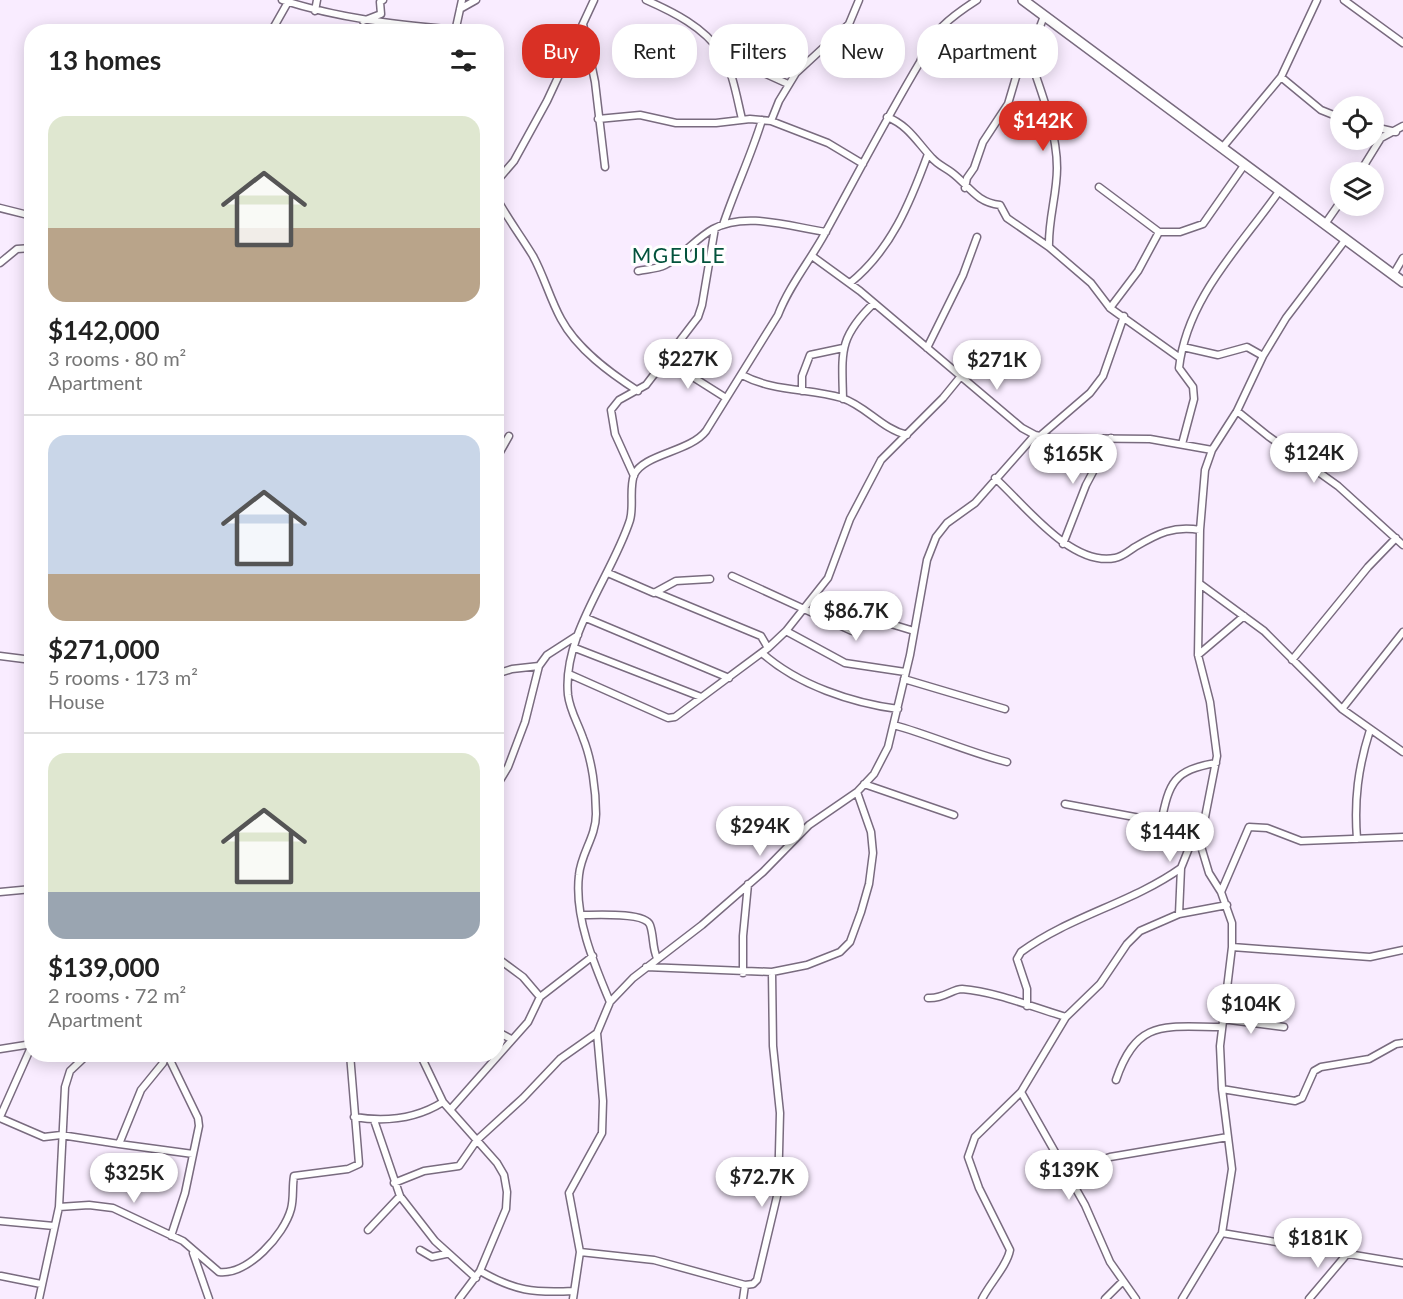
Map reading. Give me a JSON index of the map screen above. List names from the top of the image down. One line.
{"districts":["MGEULE"],"page":{"chip":["Buy","Rent","Filters","New","Apartment"],"heading":"13 homes","list":[{"name":"$142,000","note":"3 rooms · 80 m² · Apartment"},{"name":"$271,000","note":"5 rooms · 173 m² · House"},{"name":"$139,000","note":"2 rooms · 72 m² · Apartment"}],"price":["$142K","$227K","$271K","$124K","$165K","$86.7K","$294K","$144K","$104K","$139K","$325K","$72.7K","$181K"]}}
